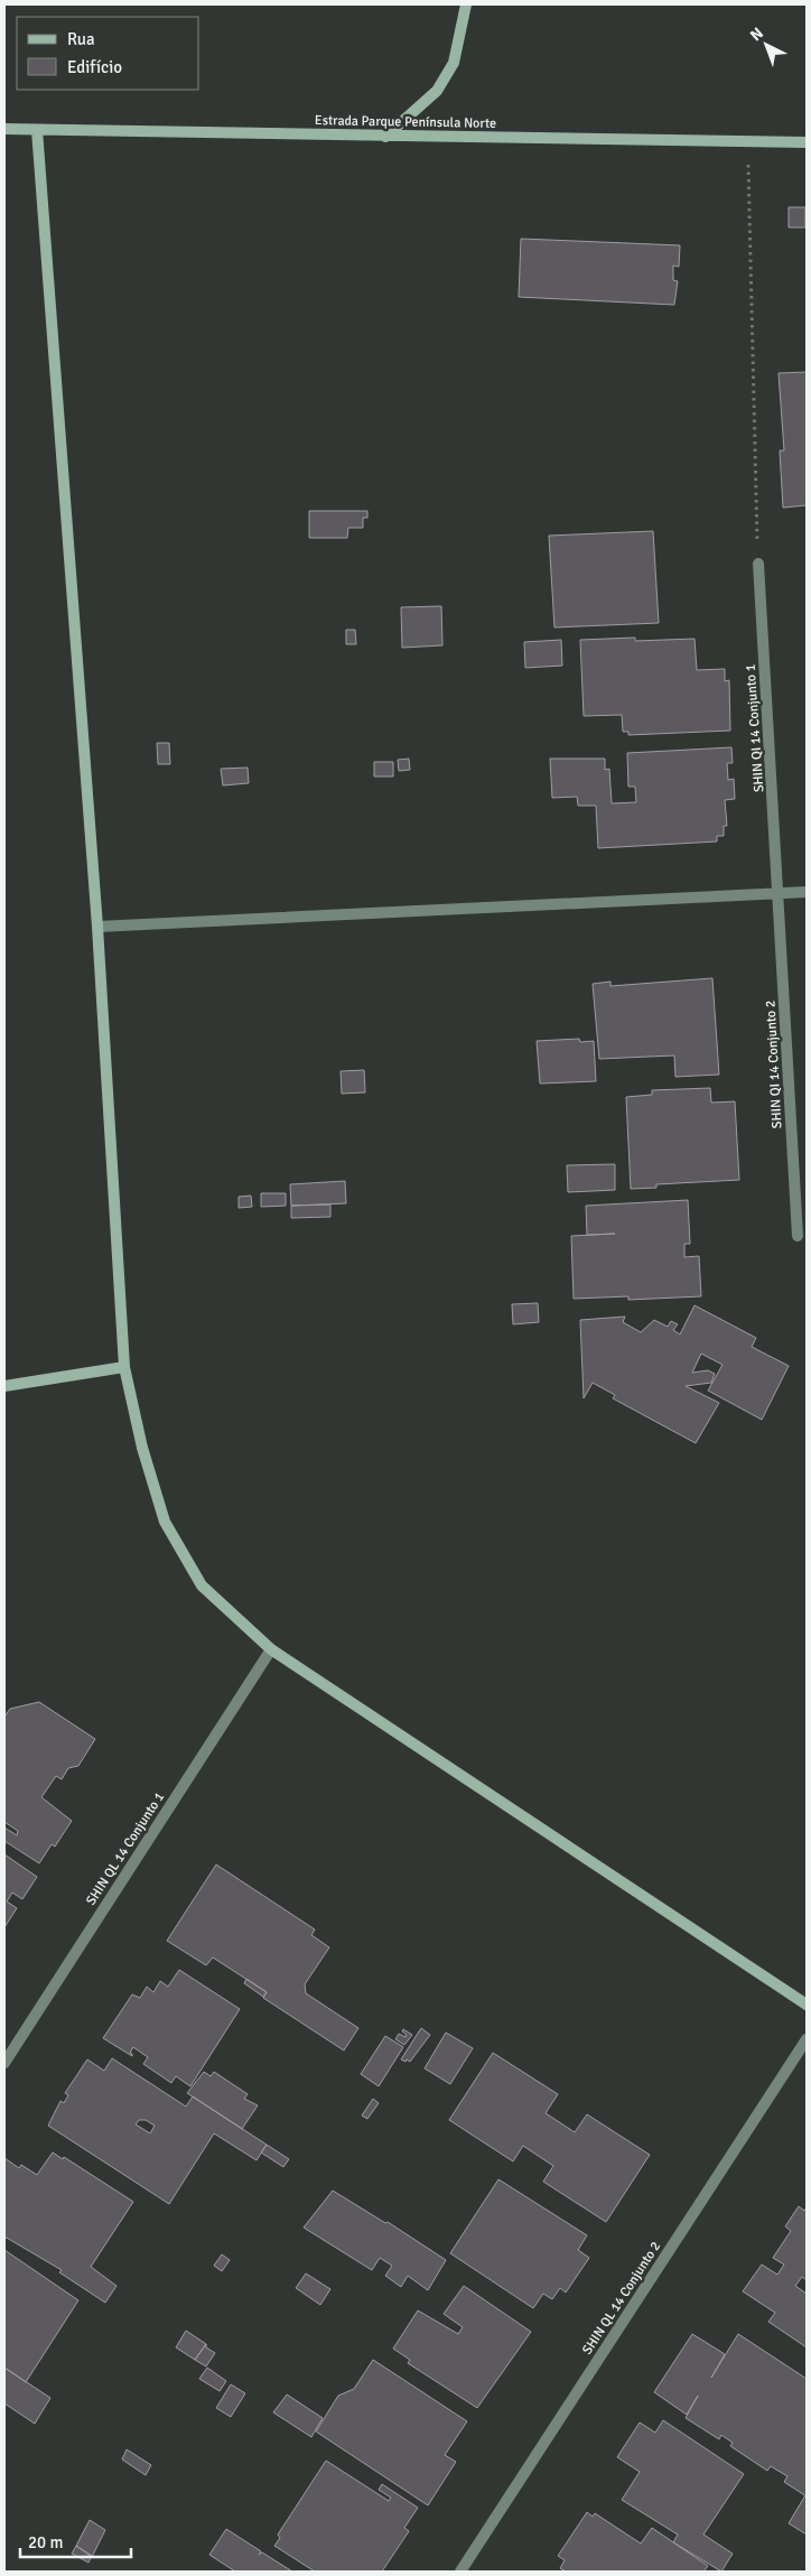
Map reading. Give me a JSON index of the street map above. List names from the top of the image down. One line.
{"streets":{"street":["Estrada Parque Península Norte","SHIN QI 14 Conjunto 1","SHIN QI 14 Conjunto 2","SHIN QL 14 Conjunto 1","SHIN QL 14 Conjunto 2"]},"crossings":[["SHIN QI 14 Conjunto 1","SHIN QI 14 Conjunto 2"]],"legend":["Rua","Edifício"],"scale_bar":"20 m","north":"top left"}
